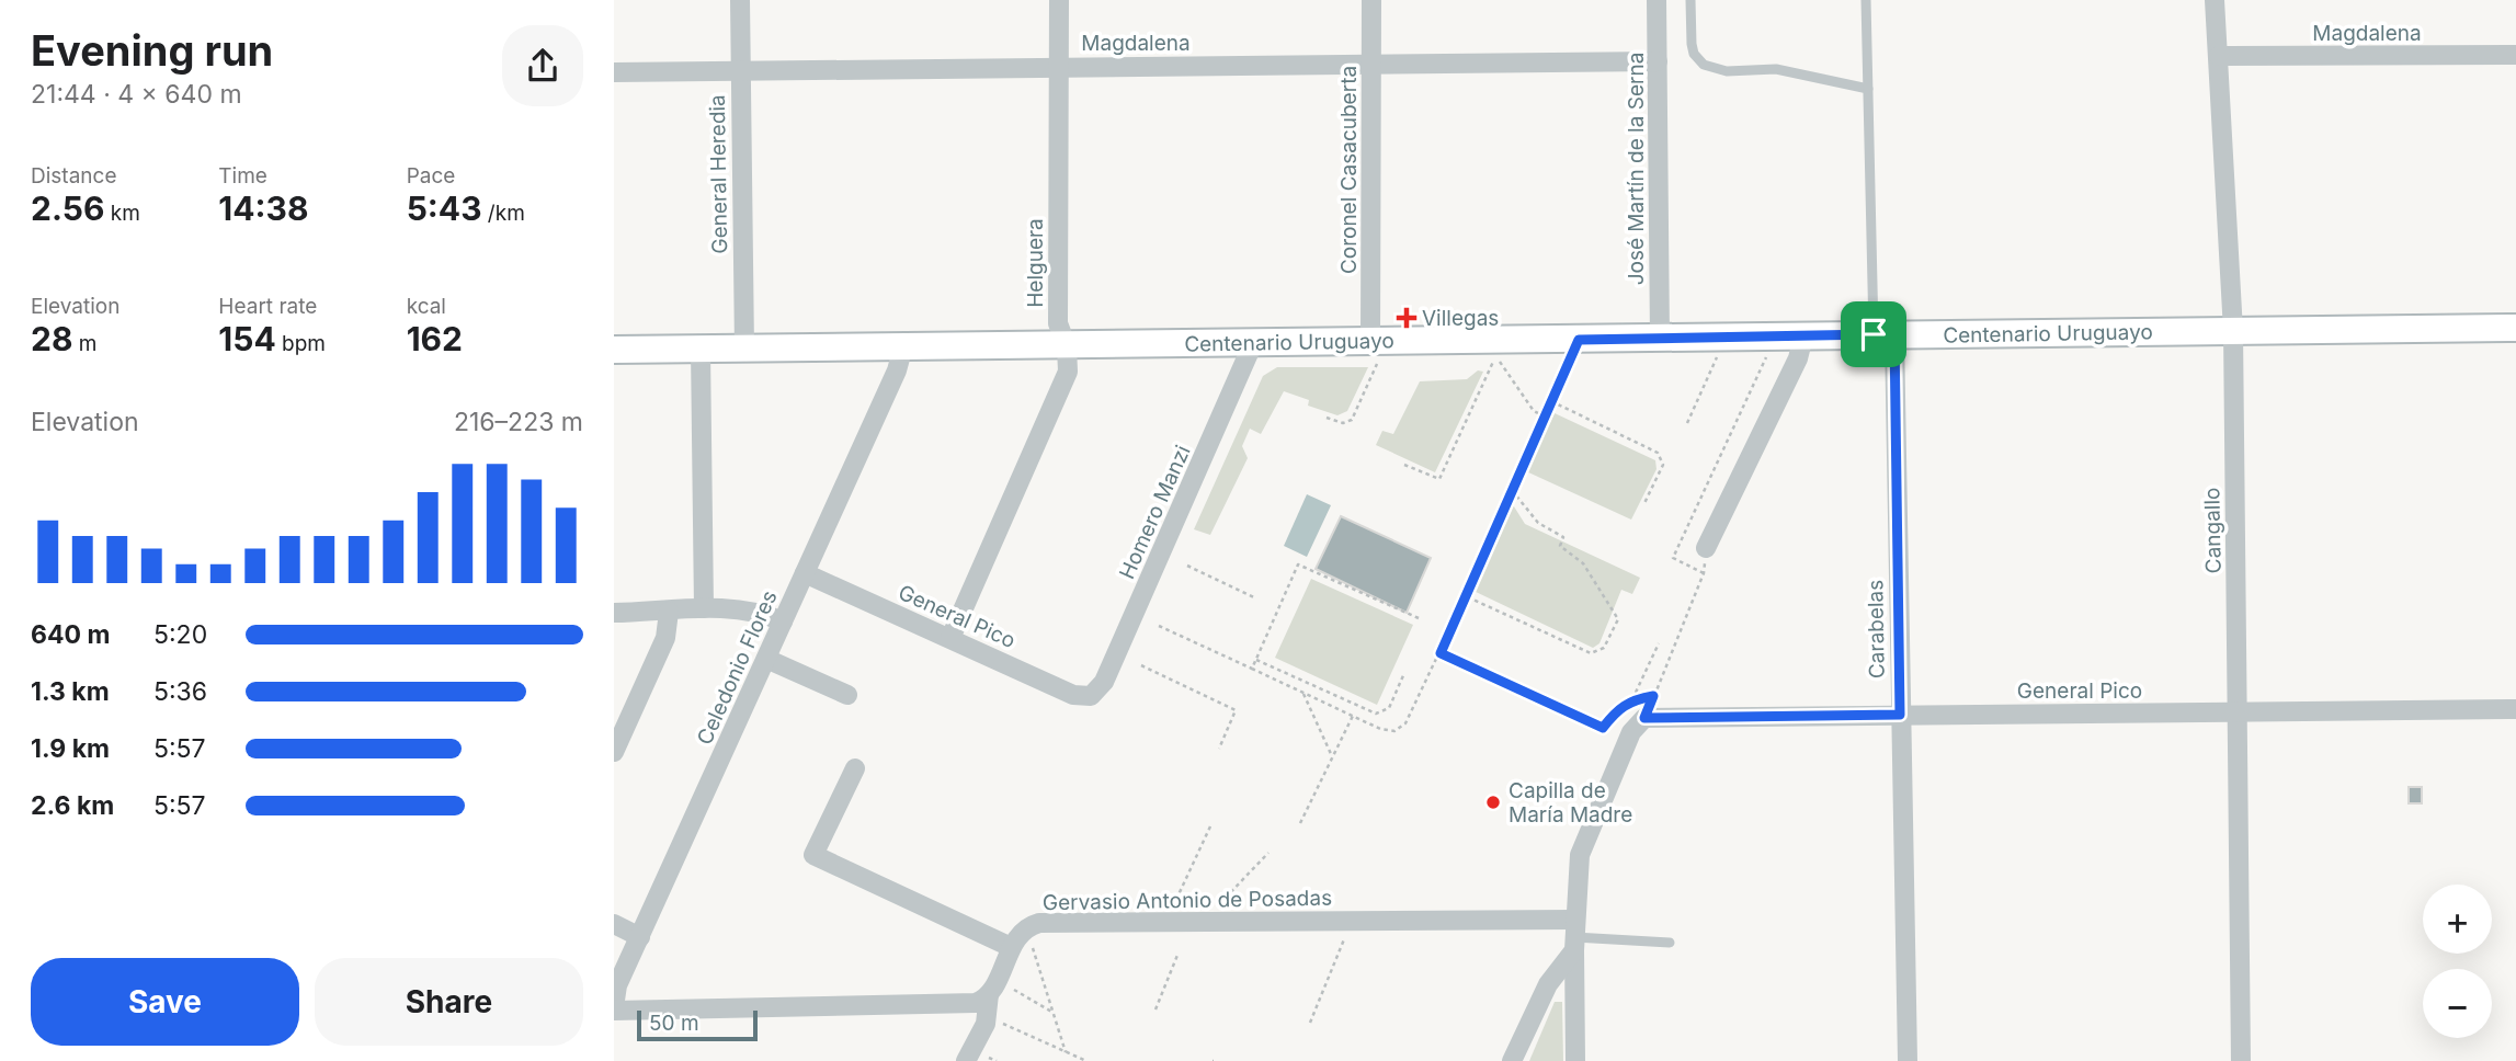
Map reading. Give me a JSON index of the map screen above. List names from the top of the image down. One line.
{"streets":{"main road":["Centenario Uruguayo"],"street":["Magdalena","José Martín de la Serna","Coronel Casacuberta","General Heredia","Helguera","Homero Manzi","Cangallo","General Pico","Carabelas","Celedonio Flores","Gervasio Antonio de Posadas"]},"crossings":[["Magdalena","José Martín de la Serna"],["Magdalena","Coronel Casacuberta"],["Magdalena","General Heredia"],["Magdalena","Helguera"],["Magdalena","Cangallo"],["José Martín de la Serna","Centenario Uruguayo"],["Coronel Casacuberta","Centenario Uruguayo"],["General Heredia","Centenario Uruguayo"],["Helguera","Centenario Uruguayo"],["Helguera","General Pico"],["Centenario Uruguayo","Homero Manzi"],["Centenario Uruguayo","Cangallo"],["Centenario Uruguayo","Carabelas"],["Centenario Uruguayo","Celedonio Flores"],["Homero Manzi","General Pico"],["Cangallo","General Pico"],["General Pico","Carabelas"],["General Pico","Celedonio Flores"]],"places":{"health":["Villegas"],"other":["Capilla de María Madre"]},"scale_bar":"50 m","page":{"heading":["Evening run","21:44 · 4 × 640 m"],"stats":[["Distance","2.56 km"],["Time","14:38"],["Pace","5:43 /km"],["Elevation","28 m"],["Heart rate","154 bpm"],["kcal","162"]],"chart":["Elevation","216–223 m"],"list":[{"name":"640 m","note":"5:20"},{"name":"1.3 km","note":"5:36"},{"name":"1.9 km","note":"5:57"},{"name":"2.6 km","note":"5:57"}],"map_buttons":["+","−"],"buttons":["Save","Share"],"scale":"50 m"}}
